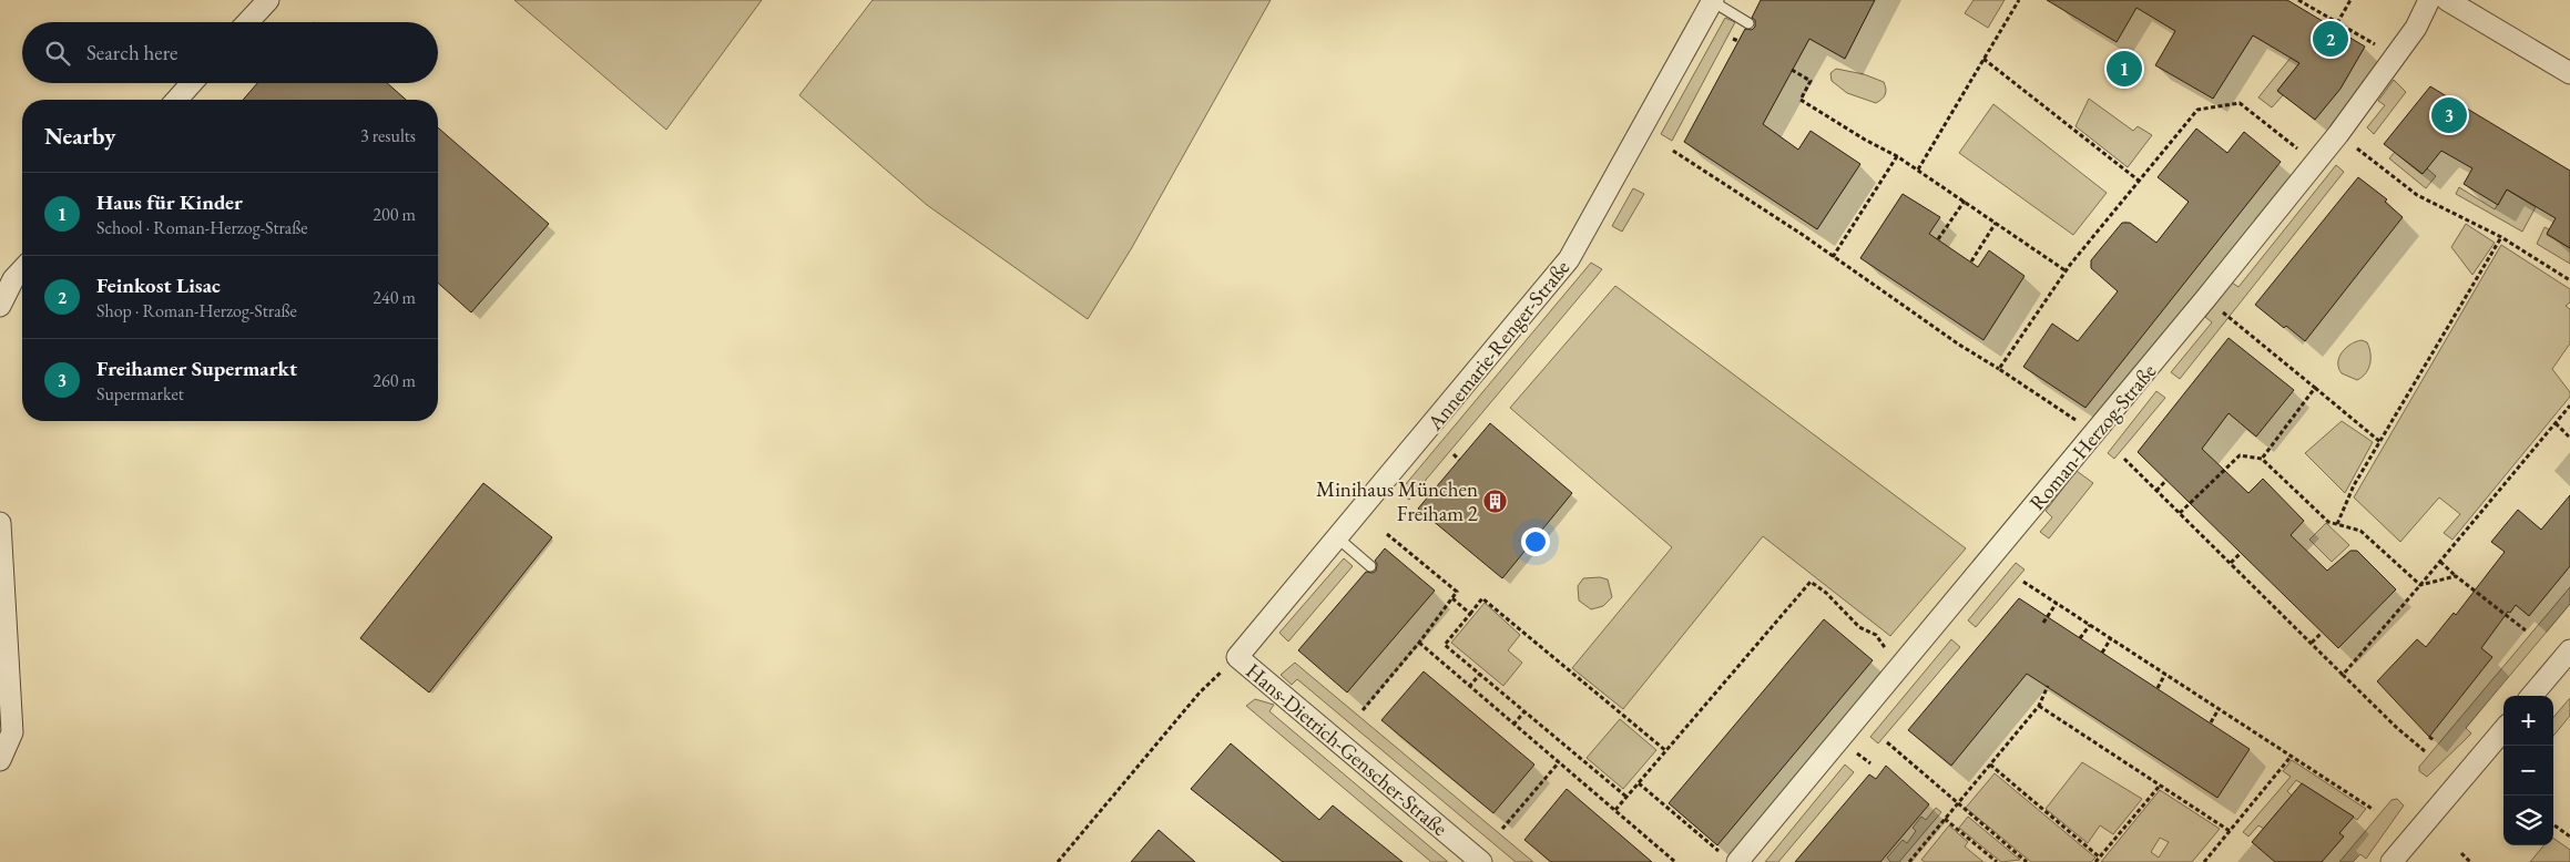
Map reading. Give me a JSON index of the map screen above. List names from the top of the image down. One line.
{"streets":{"street":["Annemarie-Renger-Straße","Roman-Herzog-Straße","Hans-Dietrich-Genscher-Straße"]},"crossings":[["Annemarie-Renger-Straße","Hans-Dietrich-Genscher-Straße"]],"places":{"building":["Minihaus München Freiham 2"]},"page":{"pins":["2","1","3"],"search":"Search here","heading":["Nearby","3 results"],"list":[{"mark":"1","name":"Haus für Kinder","note":"School · Roman-Herzog-Straße","value":"200 m"},{"mark":"2","name":"Feinkost Lisac","note":"Shop · Roman-Herzog-Straße","value":"240 m"},{"mark":"3","name":"Freihamer Supermarkt","note":"Supermarket","value":"260 m"}],"map_buttons":["+","−"]}}
